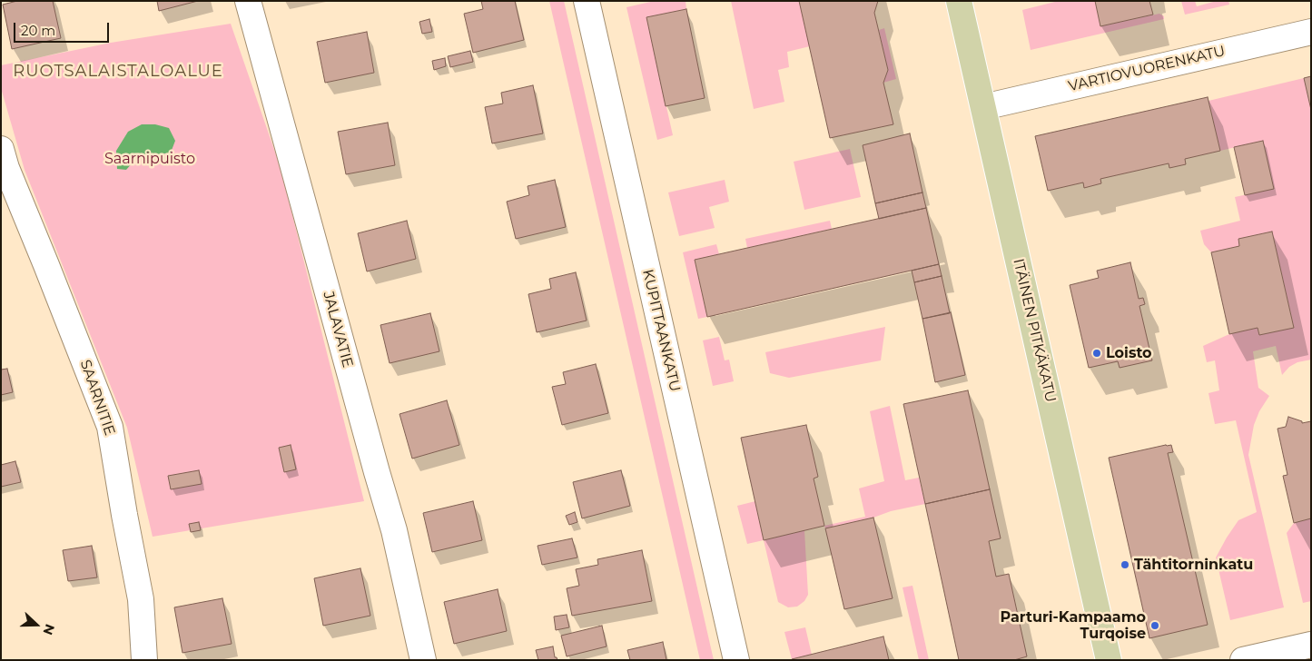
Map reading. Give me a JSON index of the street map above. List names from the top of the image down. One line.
{"streets":{"main road":["ITÄINEN PITKÄKATU"],"street":["VARTIOVUORENKATU","JALAVATIE","KUPITTAANKATU","SAARNITIE"]},"crossings":[["VARTIOVUORENKATU","ITÄINEN PITKÄKATU"]],"districts":["RUOTSALAISTALOALUE"],"parks":["Saarnipuisto"],"places":["Loisto","Tähtitorninkatu","Parturi-Kampaamo Turqoise"],"scale_bar":"20 m","north":"right"}
